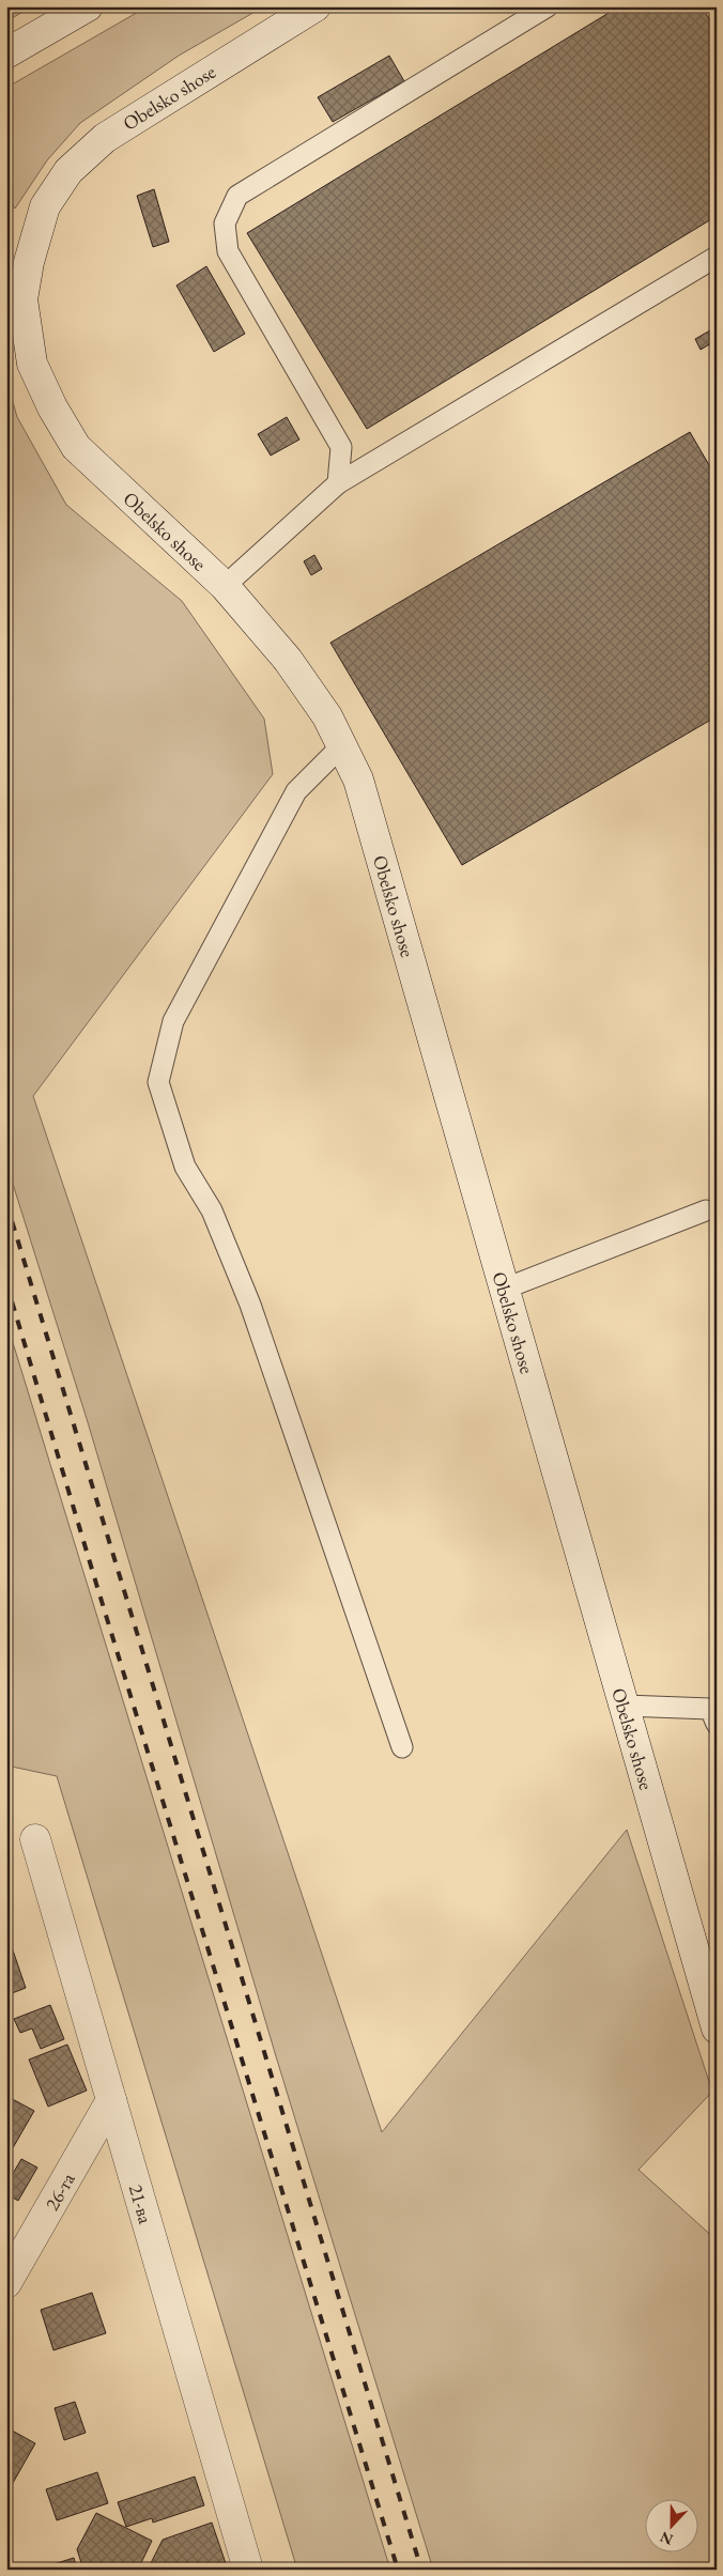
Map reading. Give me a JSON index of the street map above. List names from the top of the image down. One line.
{"streets":{"street":["Obelsko shose","26-та","21-ва"]},"crossings":[["26-та","21-ва"]],"north":"bottom"}
